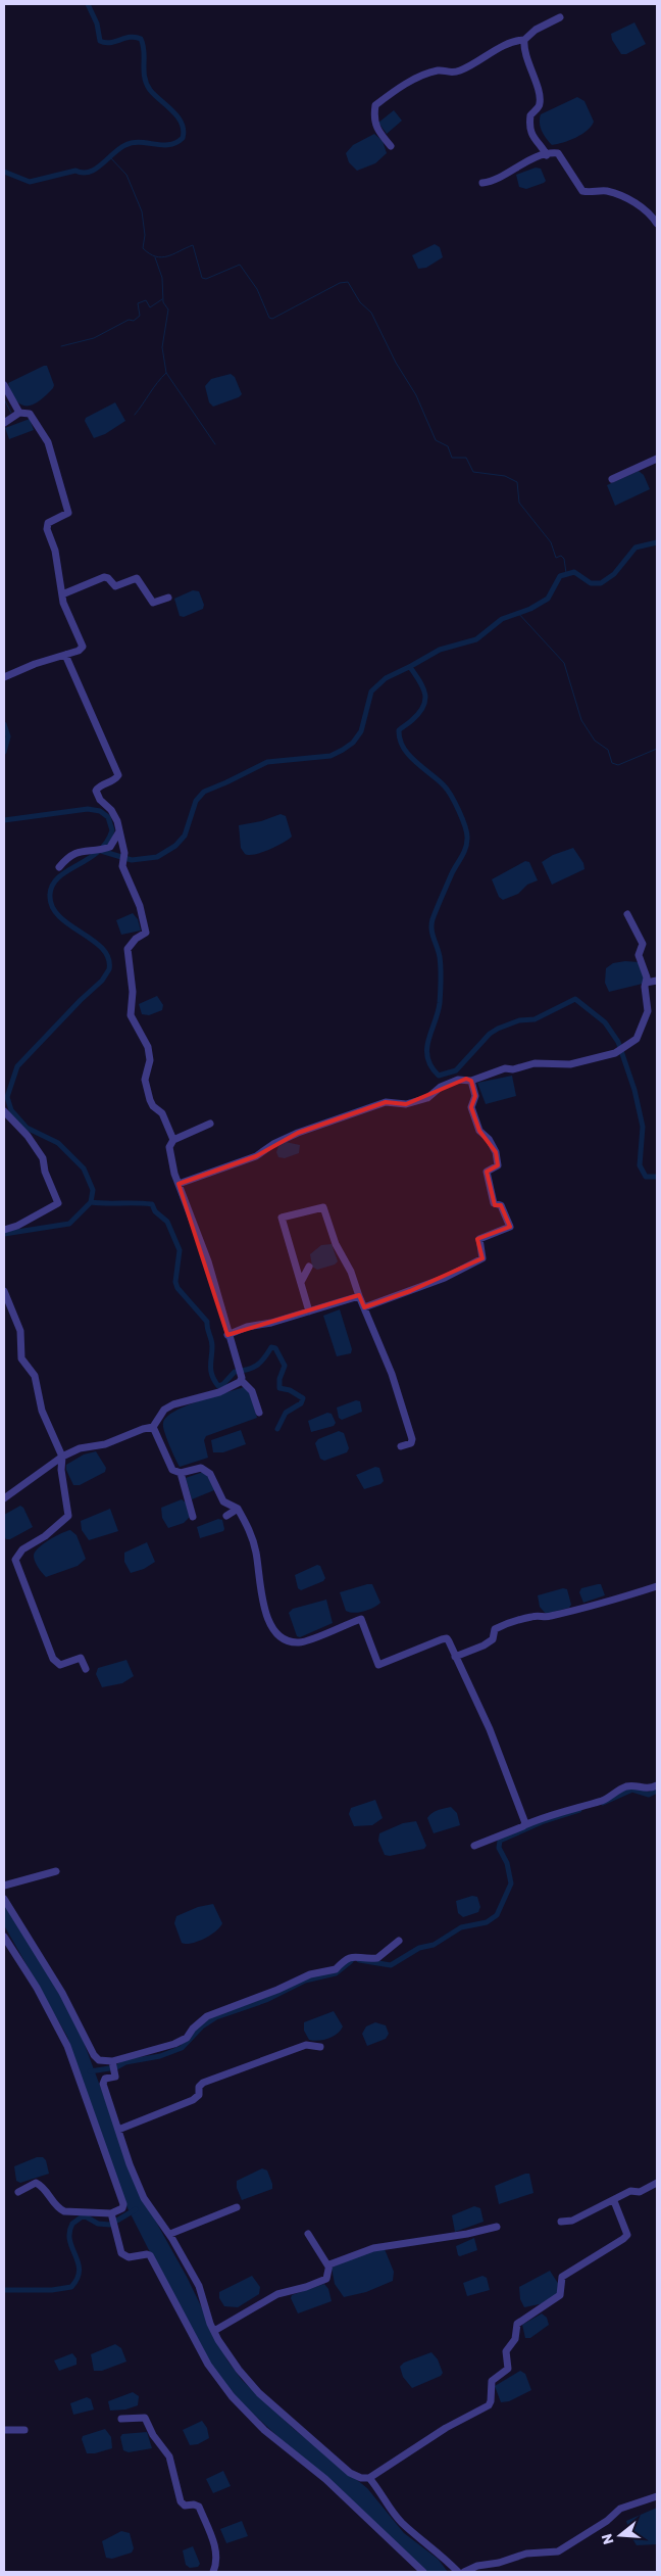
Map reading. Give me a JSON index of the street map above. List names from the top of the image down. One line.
{"north":"left"}
